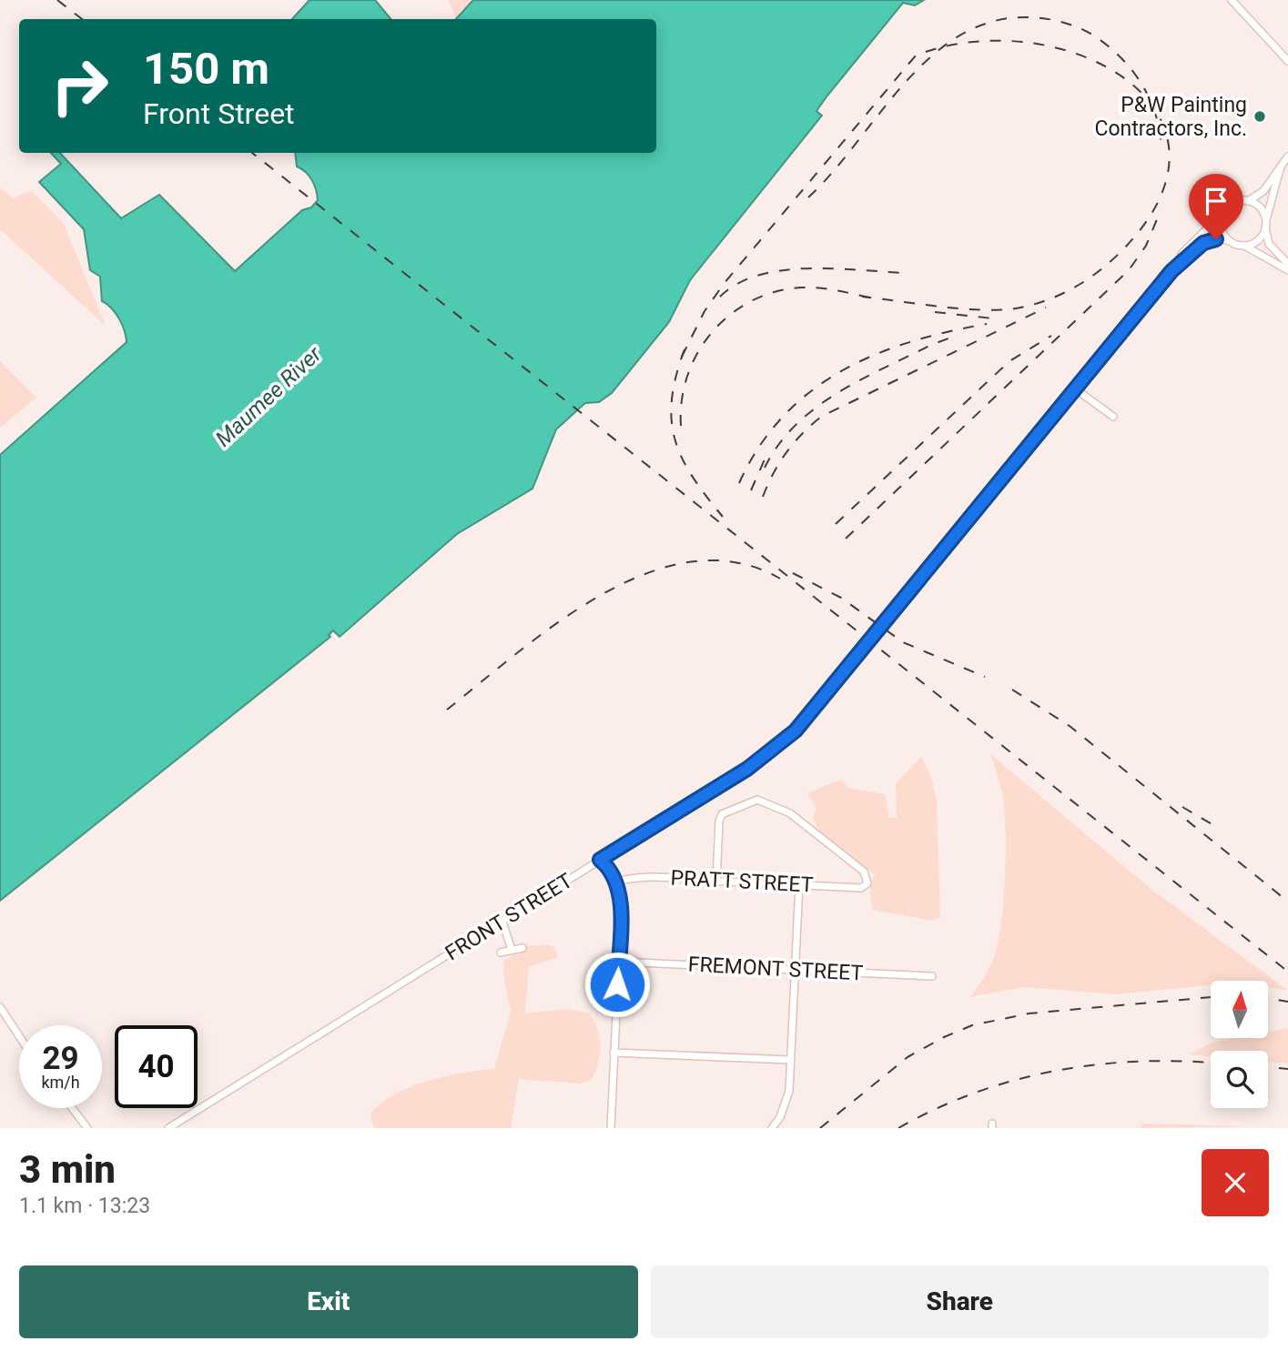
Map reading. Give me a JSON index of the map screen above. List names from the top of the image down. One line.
{"streets":{"street":["PRATT STREET","FRONT STREET","FREMONT STREET"]},"water":["Maumee River"],"places":["P&W Painting Contractors, Inc."],"north":"top","page":{"turn":["150 m","Front Street"],"speed":"29 km/h","limit":"40","heading":["3 min","1.1 km · 13:23"],"buttons":["Exit","Share"]}}
